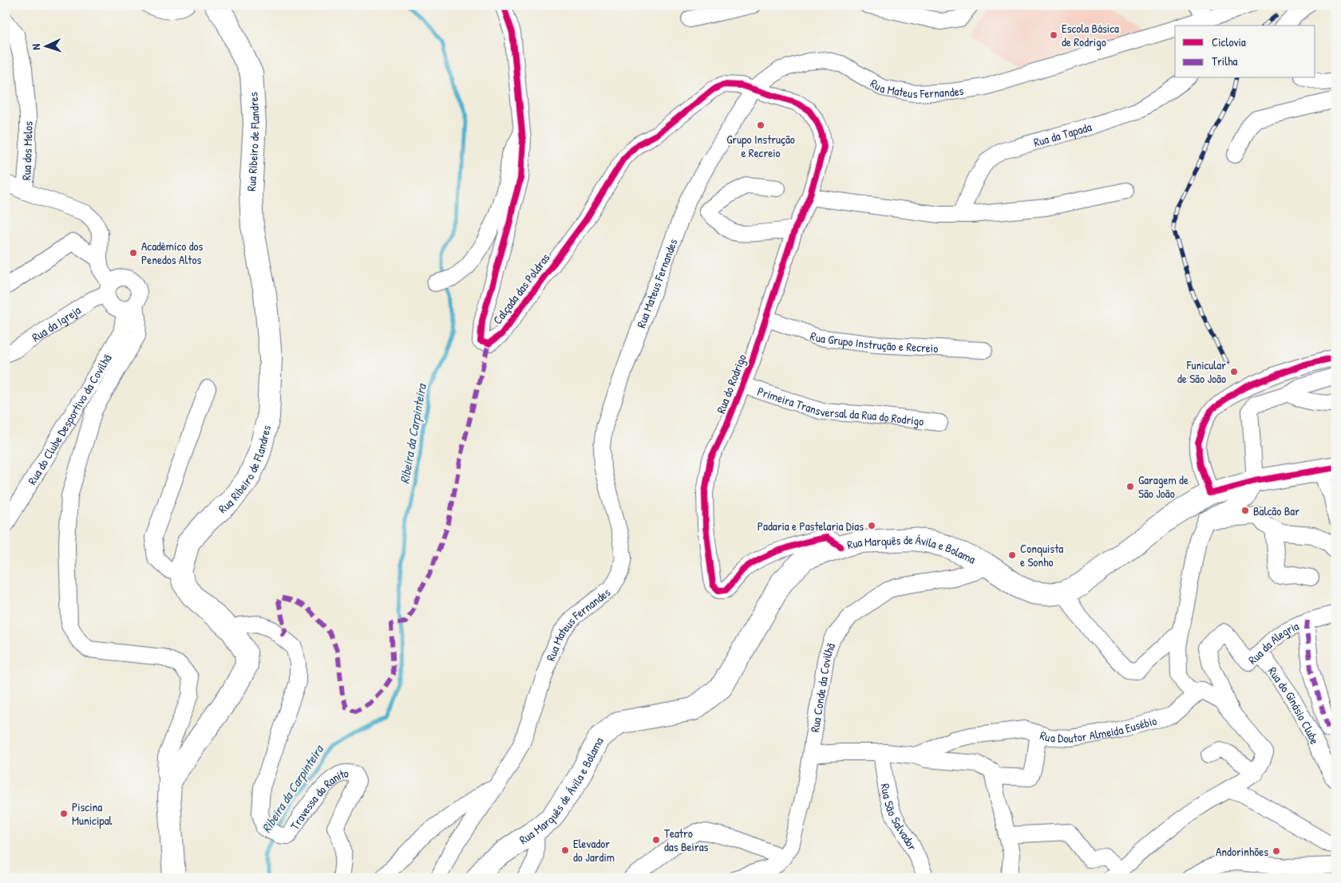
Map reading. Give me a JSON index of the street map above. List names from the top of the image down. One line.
{"streets":{"main road":["Rua Ribeiro de Flandres","Rua Marquês de Ávila e Bolama"],"street":["Rua Mateus Fernandes","Rua da Tapada","Rua dos Melos","Calçada das Poldras","Rua da Igreja","Rua Grupo Instrução e Recreio","Rua do Rodrigo","Primeira Transversal da Rua do Rodrigo","Rua do Clube Desportivo da Covilhã","Rua da Alegria","Rua Conde da Covilhã","Rua do Ginásio Clube","Rua Doutor Almeida Eusébio","Travessa do Ranito","Rua São Salvador"]},"crossings":[["Rua Mateus Fernandes","Calçada das Poldras"],["Rua Mateus Fernandes","Rua do Rodrigo"],["Rua dos Melos","Rua da Igreja"],["Rua dos Melos","Rua do Clube Desportivo da Covilhã"],["Calçada das Poldras","Rua do Rodrigo"],["Rua da Igreja","Rua do Clube Desportivo da Covilhã"],["Rua Grupo Instrução e Recreio","Rua do Rodrigo"],["Rua do Rodrigo","Primeira Transversal da Rua do Rodrigo"],["Rua do Rodrigo","Rua Marquês de Ávila e Bolama"],["Rua Marquês de Ávila e Bolama","Rua Conde da Covilhã"],["Rua da Alegria","Rua do Ginásio Clube"],["Rua Conde da Covilhã","Rua Doutor Almeida Eusébio"],["Rua Doutor Almeida Eusébio","Rua São Salvador"]],"water":["Ribeira da Carpinteira"],"places":["Escola Básica de Rodrigo","Grupo Instrução e Recreio","Académico dos Penedos Altos","Funicular de São João","Garagem de São João","Balcão Bar","Padaria e Pastelaria Dias","Conquista e Sonho","Piscina Municipal","Teatro das Beiras","Elevador do Jardim","Andorinhões"],"legend":["Ciclovia","Trilha"],"north":"left"}
